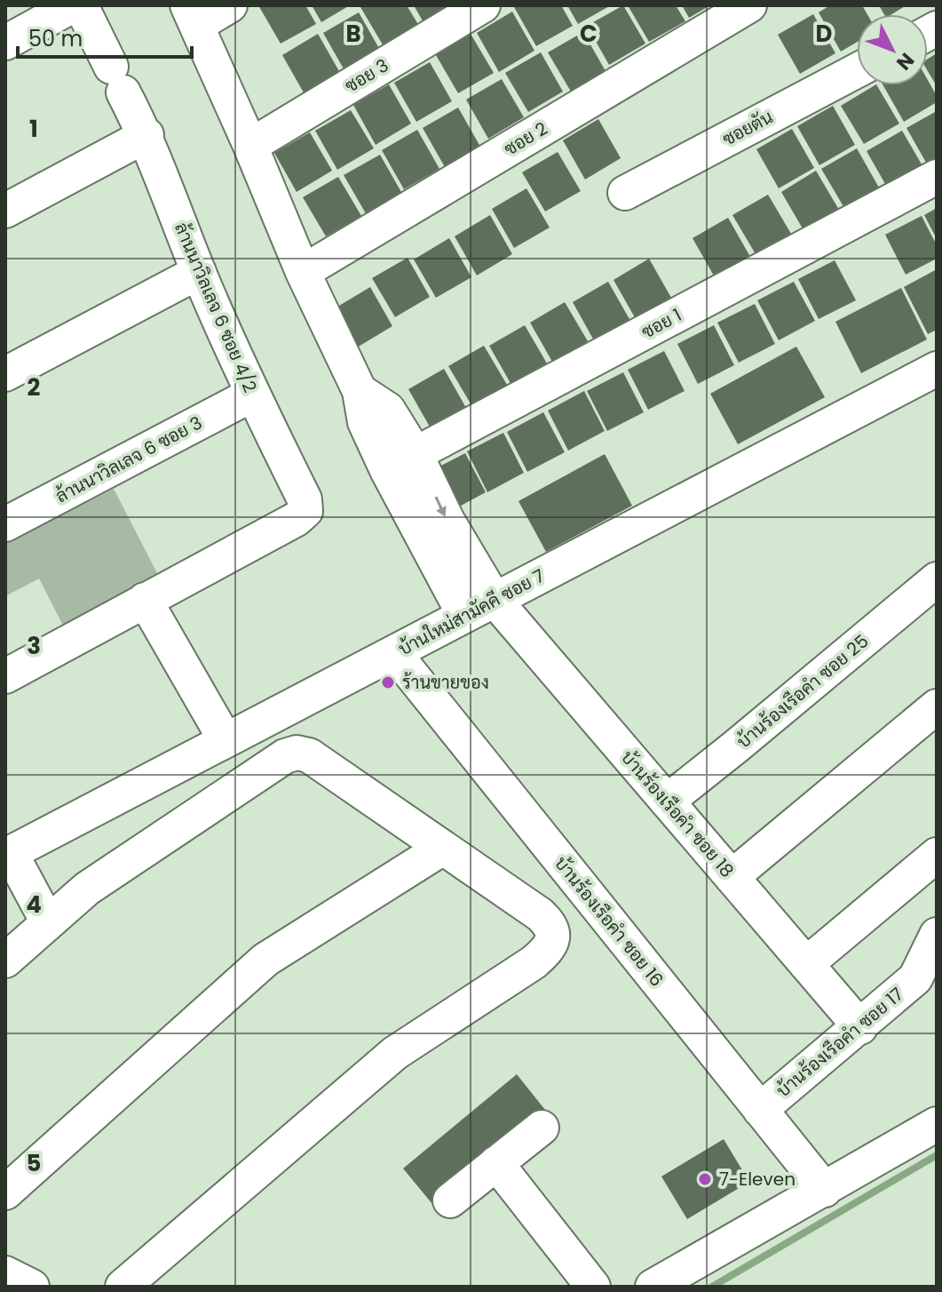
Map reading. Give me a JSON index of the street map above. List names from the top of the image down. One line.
{"streets":{"street":["ซอย 3","ซอยตัน","ซอย 2","ล้านนาวิลเลจ 6 ซอย 4/2","ซอย 1","ล้านนาวิลเลจ 6 ซอย 3","บ้านใหม่สามัคคี ซอย 7","บ้านร้องเรือคำ ซอย 25","บ้านร้องเรือคำ ซอย 18","บ้านร้องเรือคำ ซอย 16","บ้านร้องเรือคำ ซอย 17"]},"crossings":[["ล้านนาวิลเลจ 6 ซอย 4/2","ล้านนาวิลเลจ 6 ซอย 3"],["ซอย 1","บ้านร้องเรือคำ ซอย 18"],["บ้านใหม่สามัคคี ซอย 7","บ้านร้องเรือคำ ซอย 18"],["บ้านใหม่สามัคคี ซอย 7","บ้านร้องเรือคำ ซอย 16"],["บ้านร้องเรือคำ ซอย 25","บ้านร้องเรือคำ ซอย 18"],["บ้านร้องเรือคำ ซอย 18","บ้านร้องเรือคำ ซอย 17"],["บ้านร้องเรือคำ ซอย 16","บ้านร้องเรือคำ ซอย 17"]],"places":["ร้านขายของ","7-Eleven"],"scale_bar":"50 m","north":"bottom right","grid":{"columns":["B","C","D"],"rows":["1","2","3","4","5"]}}
